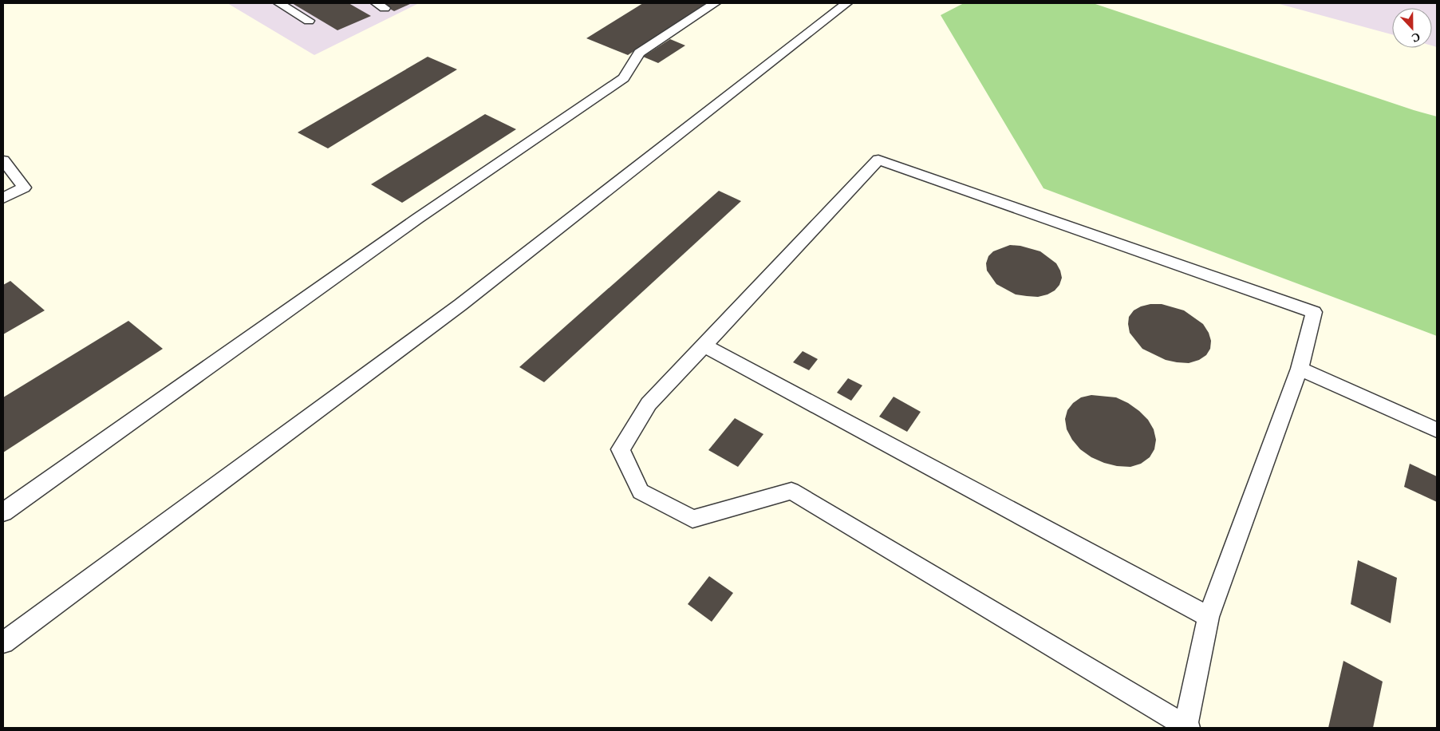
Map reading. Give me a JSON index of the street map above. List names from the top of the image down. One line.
{"north":"bottom"}
